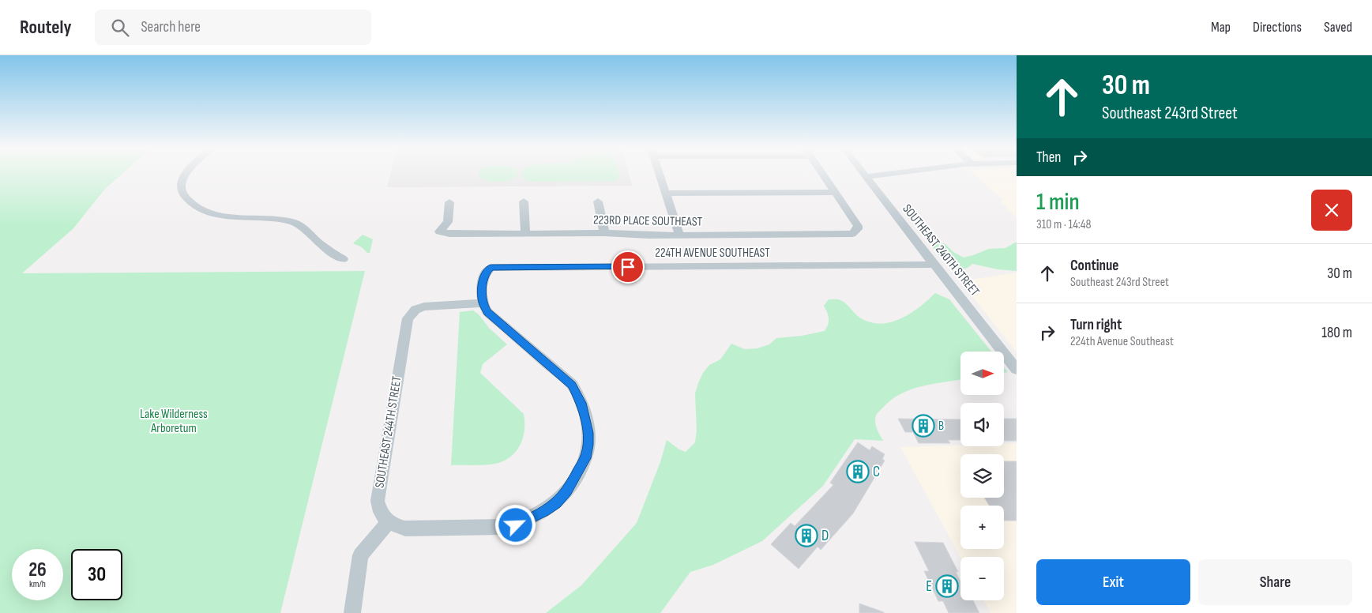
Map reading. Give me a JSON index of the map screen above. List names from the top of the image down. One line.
{"streets":{"street":["223RD PLACE SOUTHEAST","SOUTHEAST 240TH STREET","224TH AVENUE SOUTHEAST","SOUTHEAST 244TH STREET"]},"crossings":[["SOUTHEAST 240TH STREET","224TH AVENUE SOUTHEAST"],["224TH AVENUE SOUTHEAST","SOUTHEAST 244TH STREET"]],"parks":["Lake Wilderness Arboretum"],"places":{"building":["B","C","D","E"]},"north":"right","page":{"header":"Routely","search":"Search here","nav":["Map","Directions","Saved"],"turn":["30 m","Southeast 243rd Street"],"then":"Then","heading":["1 min","310 m · 14:48"],"list":[{"name":"Continue","note":"Southeast 243rd Street","value":"30 m"},{"name":"Turn right","note":"224th Avenue Southeast","value":"180 m"}],"map_buttons":["+","−"],"speed":"26 km/h","limit":"30","buttons":["Exit","Share"]}}
